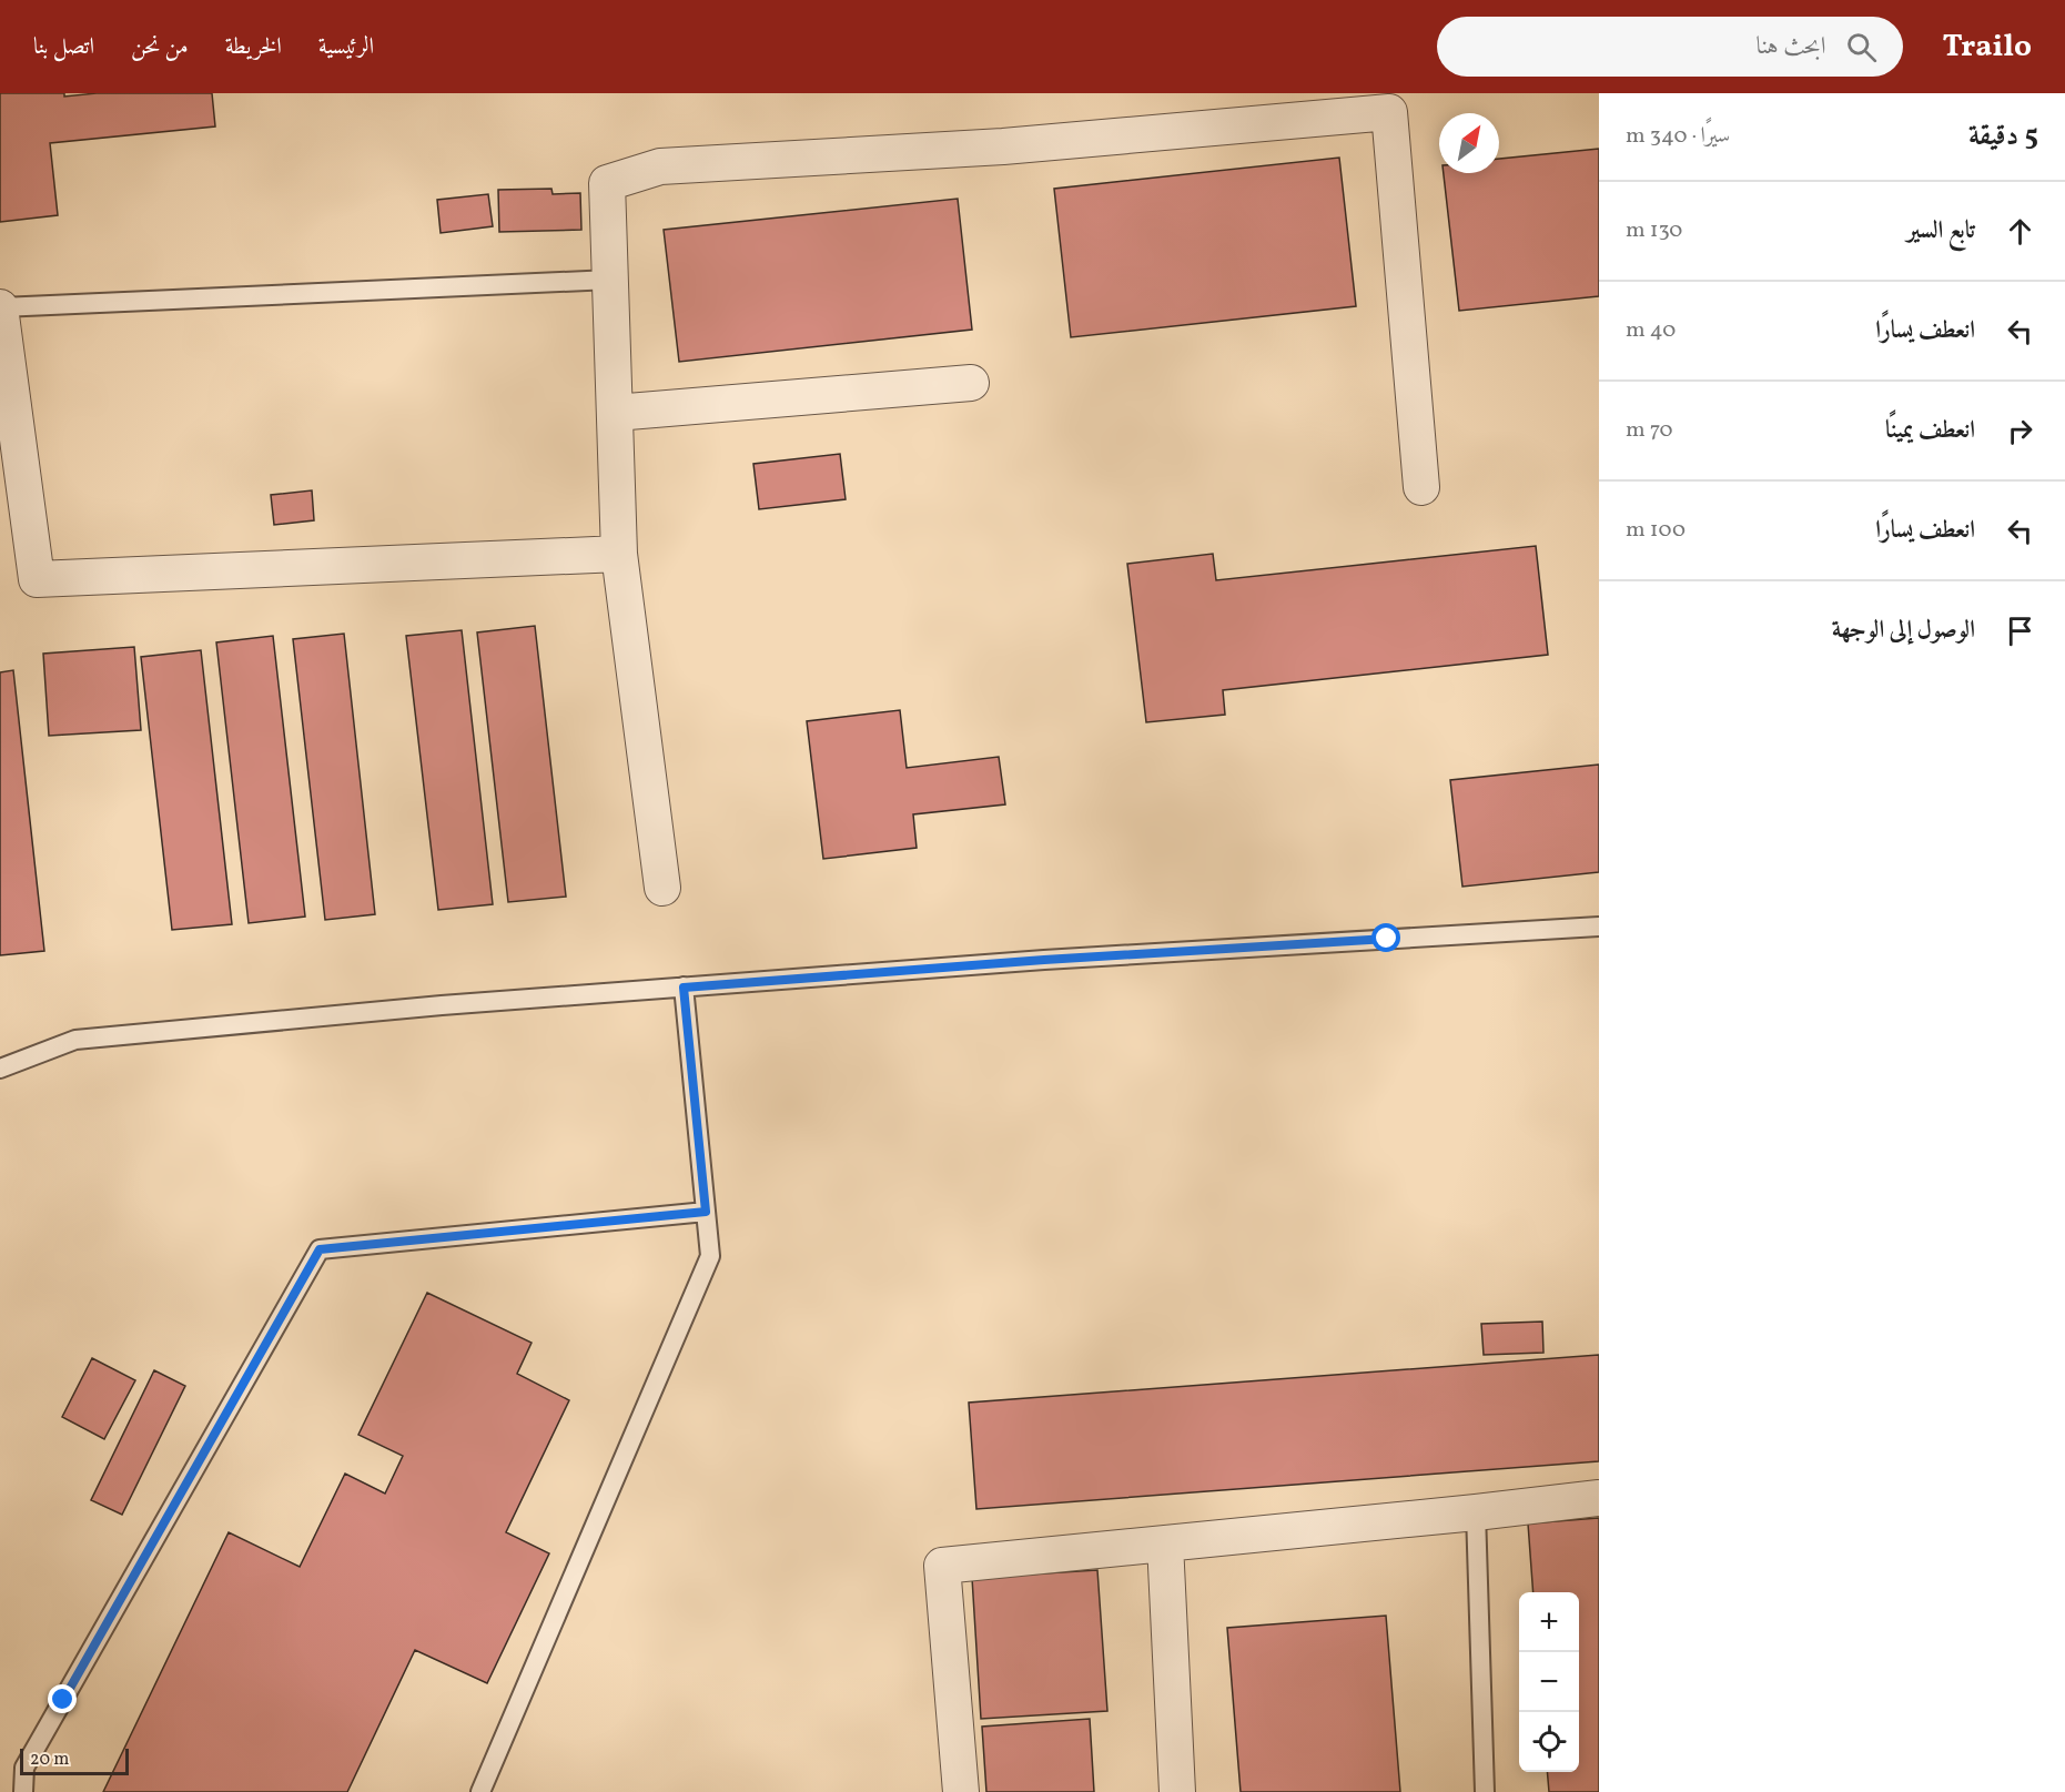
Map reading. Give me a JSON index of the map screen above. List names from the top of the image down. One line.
{"scale_bar":"20 m","north":"top right","page":{"header":"Trailo","search":"ابحث هنا","nav":["الرئيسية","الخريطة","من نحن","اتصل بنا"],"heading":["5 دقيقة","سيرًا · 340 m"],"list":[["تابع السير","130 m"],["انعطف يسارًا","40 m"],["انعطف يمينًا","70 m"],["انعطف يسارًا","100 m"],"الوصول إلى الوجهة"],"map_buttons":["+","−"],"scale":"20 m"}}
